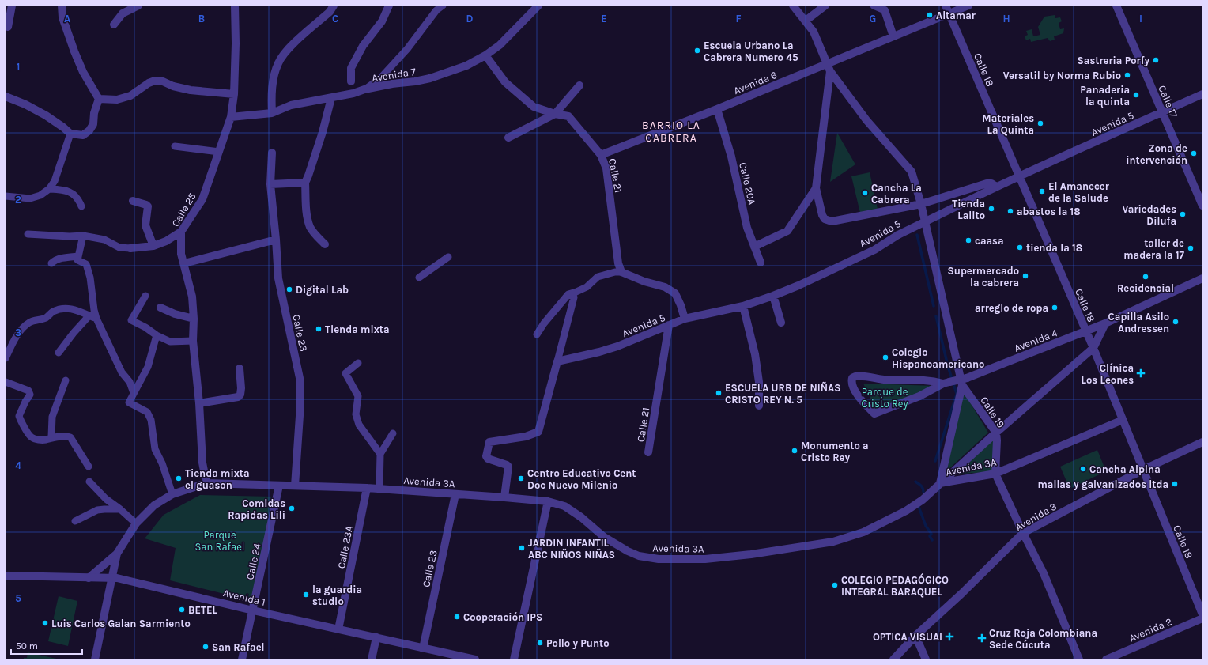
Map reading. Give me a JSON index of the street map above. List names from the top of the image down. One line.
{"streets":{"street":["Calle 18","Avenida 7","Avenida 6","Calle 17","Avenida 5","Calle 21","Calle 20A","Calle 25","Calle 23","Avenida 4","Calle 19","Avenida 3A","Avenida 3","Calle 23A","Calle 24","Avenida 1","Avenida 2"]},"crossings":[["Calle 18","Avenida 6"],["Calle 18","Avenida 5"],["Calle 18","Avenida 4"],["Calle 18","Avenida 3A"],["Calle 18","Avenida 3"],["Avenida 7","Calle 21"],["Avenida 7","Calle 25"],["Avenida 6","Calle 21"],["Avenida 6","Calle 20A"],["Calle 17","Avenida 5"],["Avenida 5","Calle 21"],["Calle 25","Avenida 3A"],["Calle 23","Avenida 3A"],["Calle 23","Avenida 1"],["Calle 19","Avenida 3A"],["Calle 19","Avenida 3"],["Avenida 3A","Calle 23A"],["Avenida 3A","Calle 24"],["Avenida 3A","Avenida 1"],["Calle 23A","Avenida 1"],["Calle 24","Avenida 1"]],"districts":["BARRIO LA CABRERA"],"parks":["Parque de Cristo Rey","Parque San Rafael"],"places":{"other":["Altamar","Escuela Urbano La Cabrera Numero 45","Sastreria Porfy","Versatil by Norma Rubio","Panaderia la quinta","Materiales La Quinta","Zona de intervención","El Amanecer de la Salude","Cancha La Cabrera","Tienda Lalito","abastos la 18","Variedades Dilufa","caasa","tienda la 18","taller de madera la 17","Supermercado la cabrera","Recidencial","Digital Lab","arreglo de ropa","Capilla Asilo Andressen","Tienda mixta","Colegio Hispanoamericano","ESCUELA URB DE NIÑAS CRISTO REY N. 5","Monumento a Cristo Rey","Cancha Alpina","Tienda mixta el guason","Centro Educativo Cent Doc Nuevo Milenio","mallas y galvanizados ltda","Comidas Rapidas Lili","JARDIN INFANTIL ABC NIÑOS NIÑAS","COLEGIO PEDAGÓGICO INTEGRAL BARAQUEL","la guardia studio","BETEL","Cooperación IPS","Luis Carlos Galan Sarmiento","Pollo y Punto","San Rafael"],"health":["Clínica Los Leones","OPTICA VISUAl","Cruz Roja Colombiana Sede Cúcuta"]},"scale_bar":"50 m","grid":{"columns":["A","B","C","D","E","F","G","H","I"],"rows":["1","2","3","4","5"]}}
